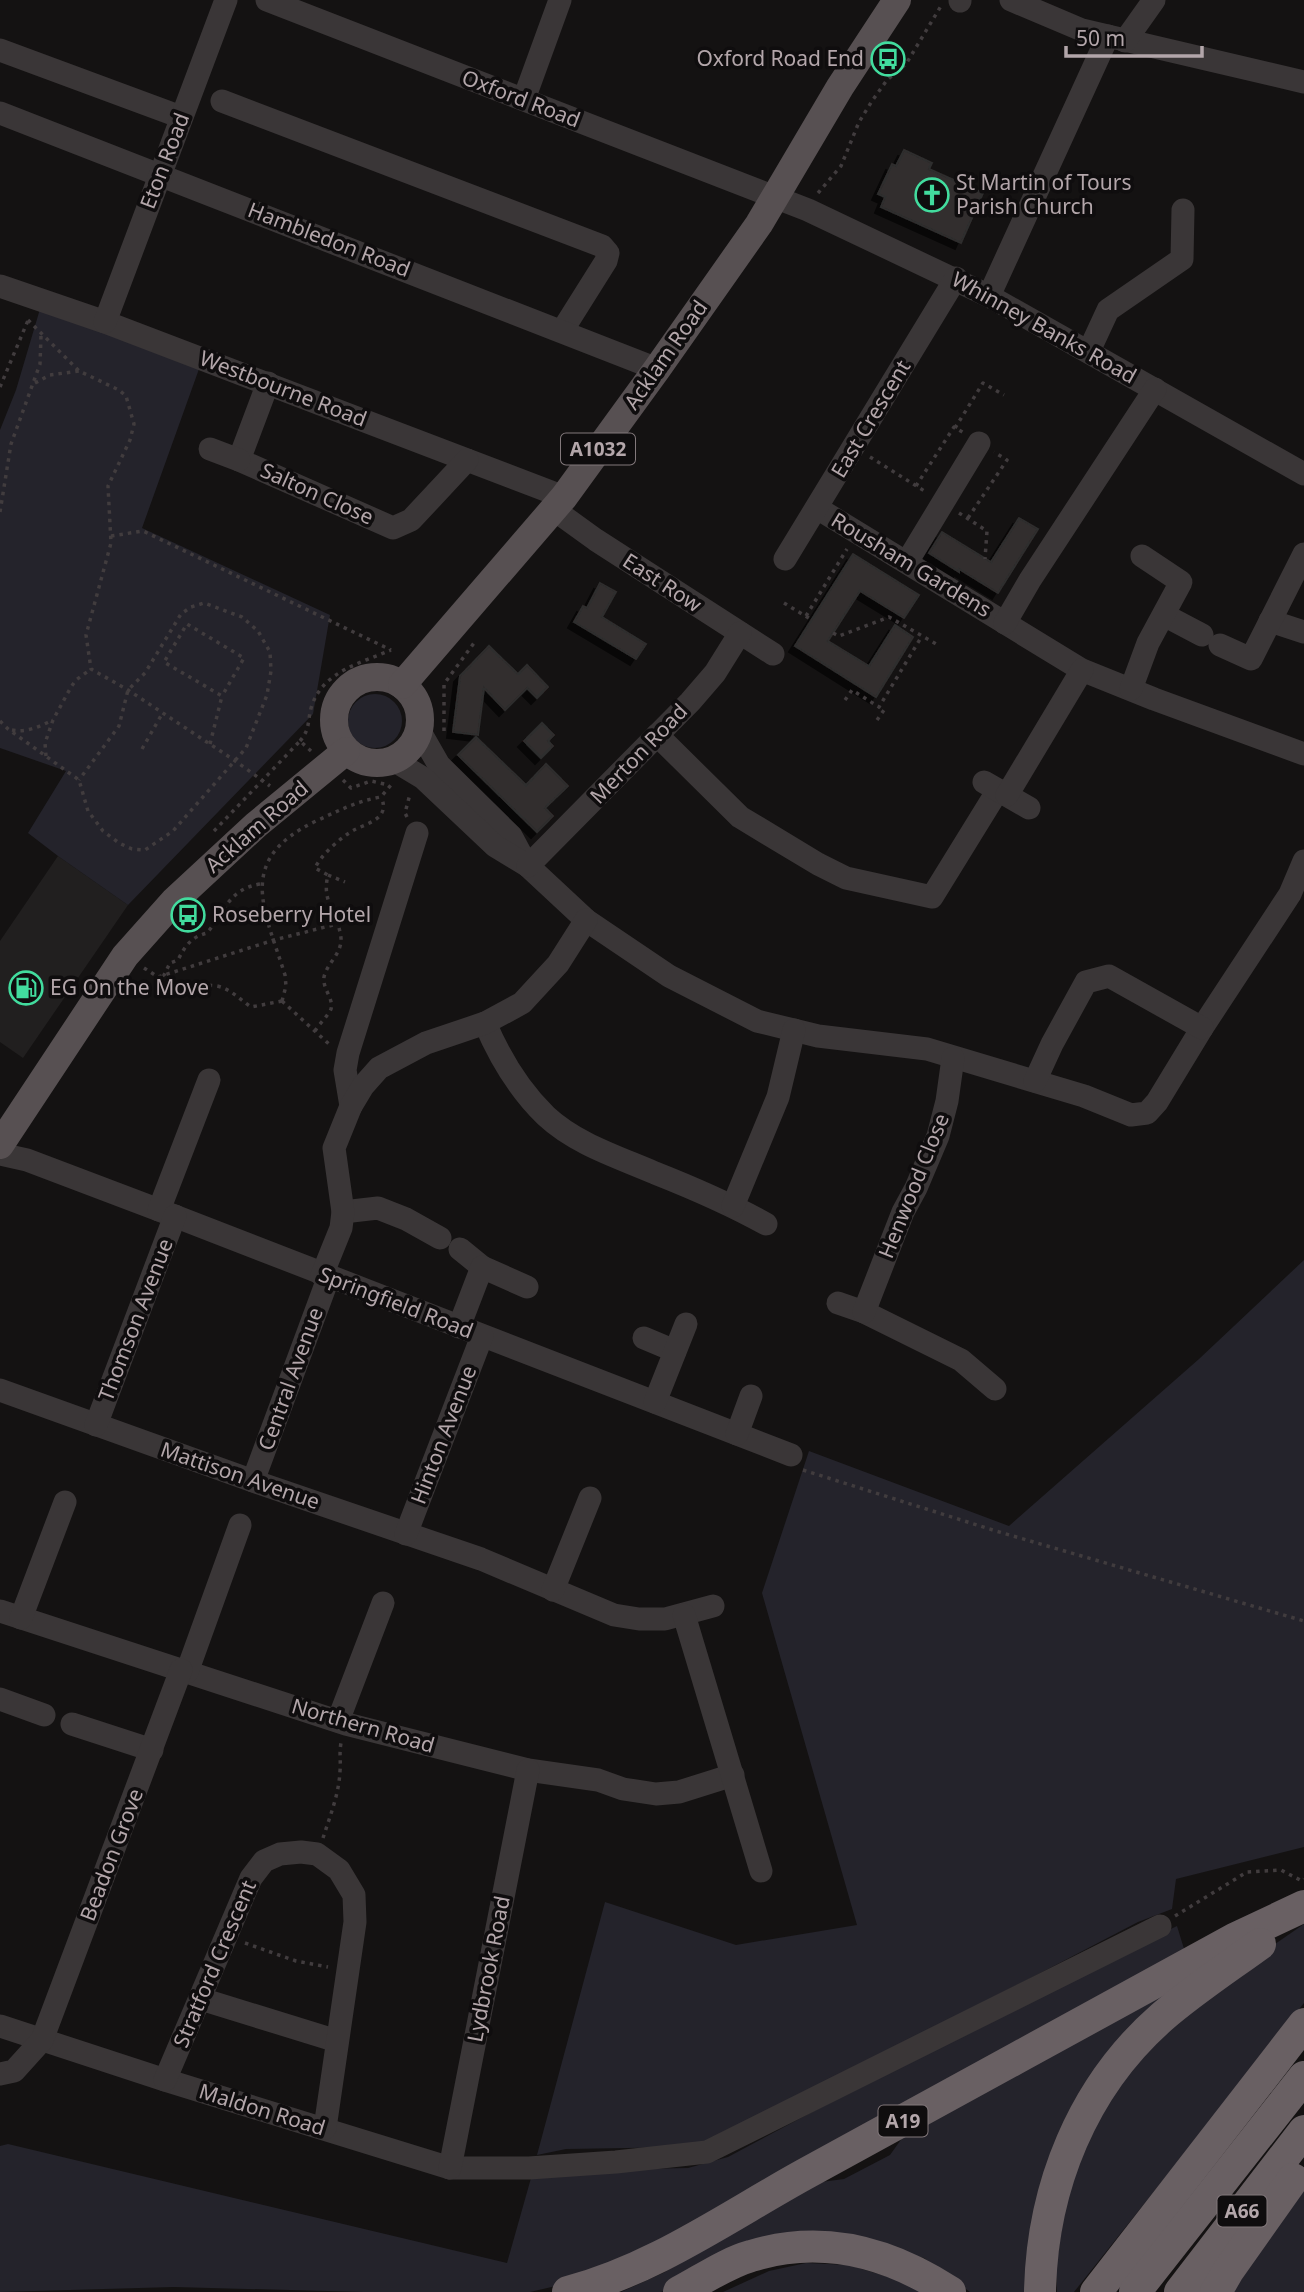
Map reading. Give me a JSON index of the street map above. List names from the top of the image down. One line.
{"streets":{"highway":["A19","A66"],"main road":["Acklam Road","A1032"],"street":["Oxford Road","Eton Road","Hambledon Road","Whinney Banks Road","Westbourne Road","East Crescent","Salton Close","Rousham Gardens","East Row","Merton Road","Henwood Close","Springfield Road","Thomson Avenue","Central Avenue","Hinton Avenue","Mattison Avenue","Northern Road","Beadon Grove","Stratford Crescent","Lydbrook Road","Maldon Road"]},"crossings":[["Oxford Road","Whinney Banks Road"],["Oxford Road","Acklam Road"],["Eton Road","Hambledon Road"],["Eton Road","Westbourne Road"],["Hambledon Road","Acklam Road"],["Whinney Banks Road","Acklam Road"],["Whinney Banks Road","East Crescent"],["Whinney Banks Road","Rousham Gardens"],["Acklam Road","Westbourne Road"],["Acklam Road","East Row"],["Westbourne Road","Salton Close"],["Westbourne Road","East Row"],["East Crescent","Rousham Gardens"],["East Row","Merton Road"],["Springfield Road","Thomson Avenue"],["Springfield Road","Central Avenue"],["Springfield Road","Hinton Avenue"],["Thomson Avenue","Mattison Avenue"],["Central Avenue","Mattison Avenue"],["Hinton Avenue","Mattison Avenue"],["Northern Road","Beadon Grove"],["Northern Road","Lydbrook Road"],["Beadon Grove","Maldon Road"],["Stratford Crescent","Maldon Road"],["Lydbrook Road","Maldon Road"]],"places":{"bus stop":["Oxford Road End","Roseberry Hotel"],"church":["St Martin of Tours Parish Church"],"fuel station":["EG On the Move"]},"scale_bar":"50 m"}
